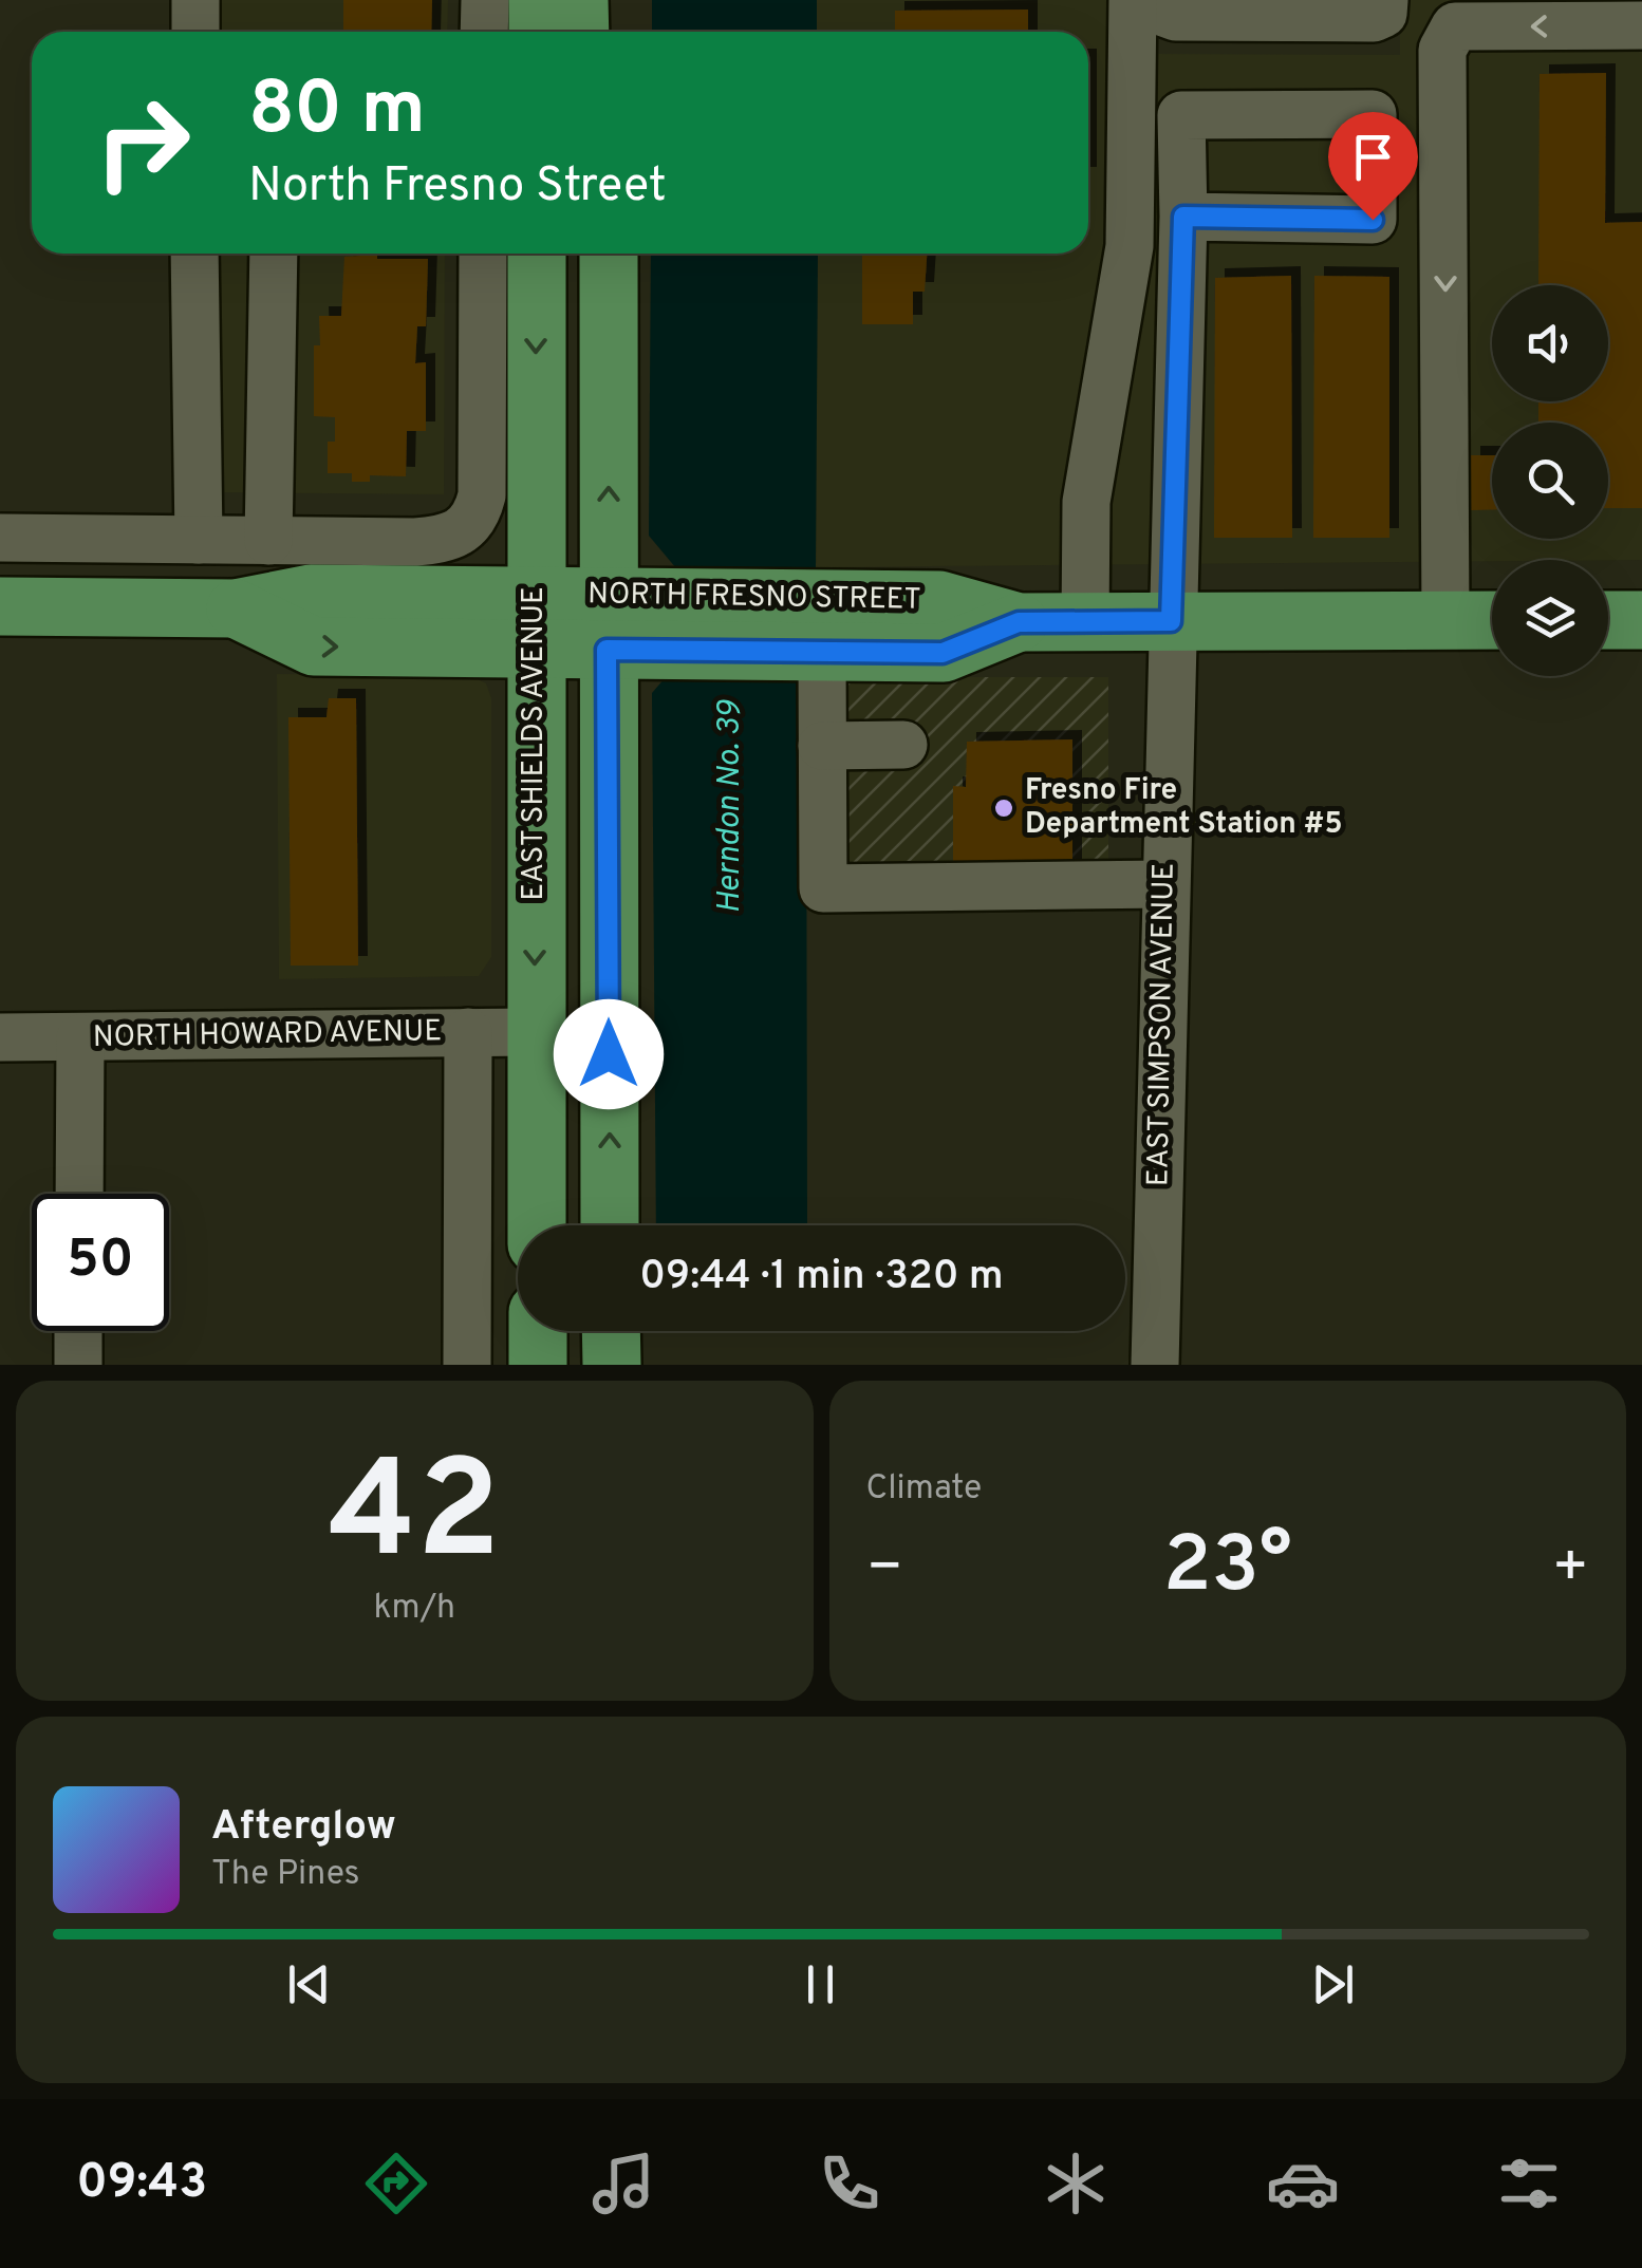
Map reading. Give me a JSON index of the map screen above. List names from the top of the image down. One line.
{"streets":{"main road":["NORTH FRESNO STREET","EAST SHIELDS AVENUE"],"street":["EAST SIMPSON AVENUE","NORTH HOWARD AVENUE"]},"crossings":[["NORTH FRESNO STREET","EAST SHIELDS AVENUE"],["NORTH FRESNO STREET","EAST SIMPSON AVENUE"],["EAST SHIELDS AVENUE","NORTH HOWARD AVENUE"]],"water":["Herndon No. 39"],"places":["Fresno Fire Department Station #5"],"page":{"turn":["80 m","North Fresno Street"],"limit":"50","trip":"09:44 · 1 min · 320 m","tile":[["42","km/h"],"Climate"],"heat":["−","23°","+"],"song":["Afterglow","The Pines"],"tabs":"09:43"}}
